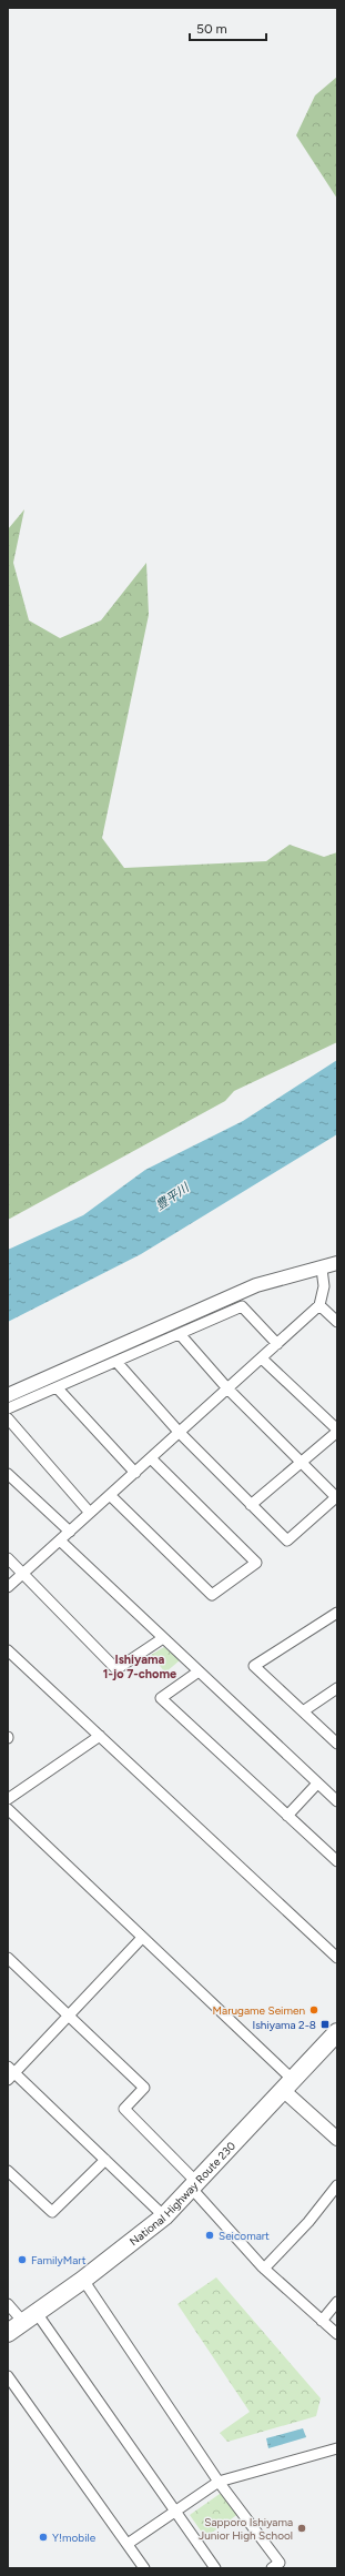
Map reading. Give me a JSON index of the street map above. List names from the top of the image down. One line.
{"streets":{"highway":["National Highway Route 230"]},"districts":["Ishiyama 1-jo 7-chome"],"water":["豊平川"],"places":{"other":["Marugame Seimen","Seicomart","FamilyMart","Sapporo Ishiyama Junior High School","Y!mobile"],"transit":["Ishiyama 2-8"]},"scale_bar":"50 m"}
